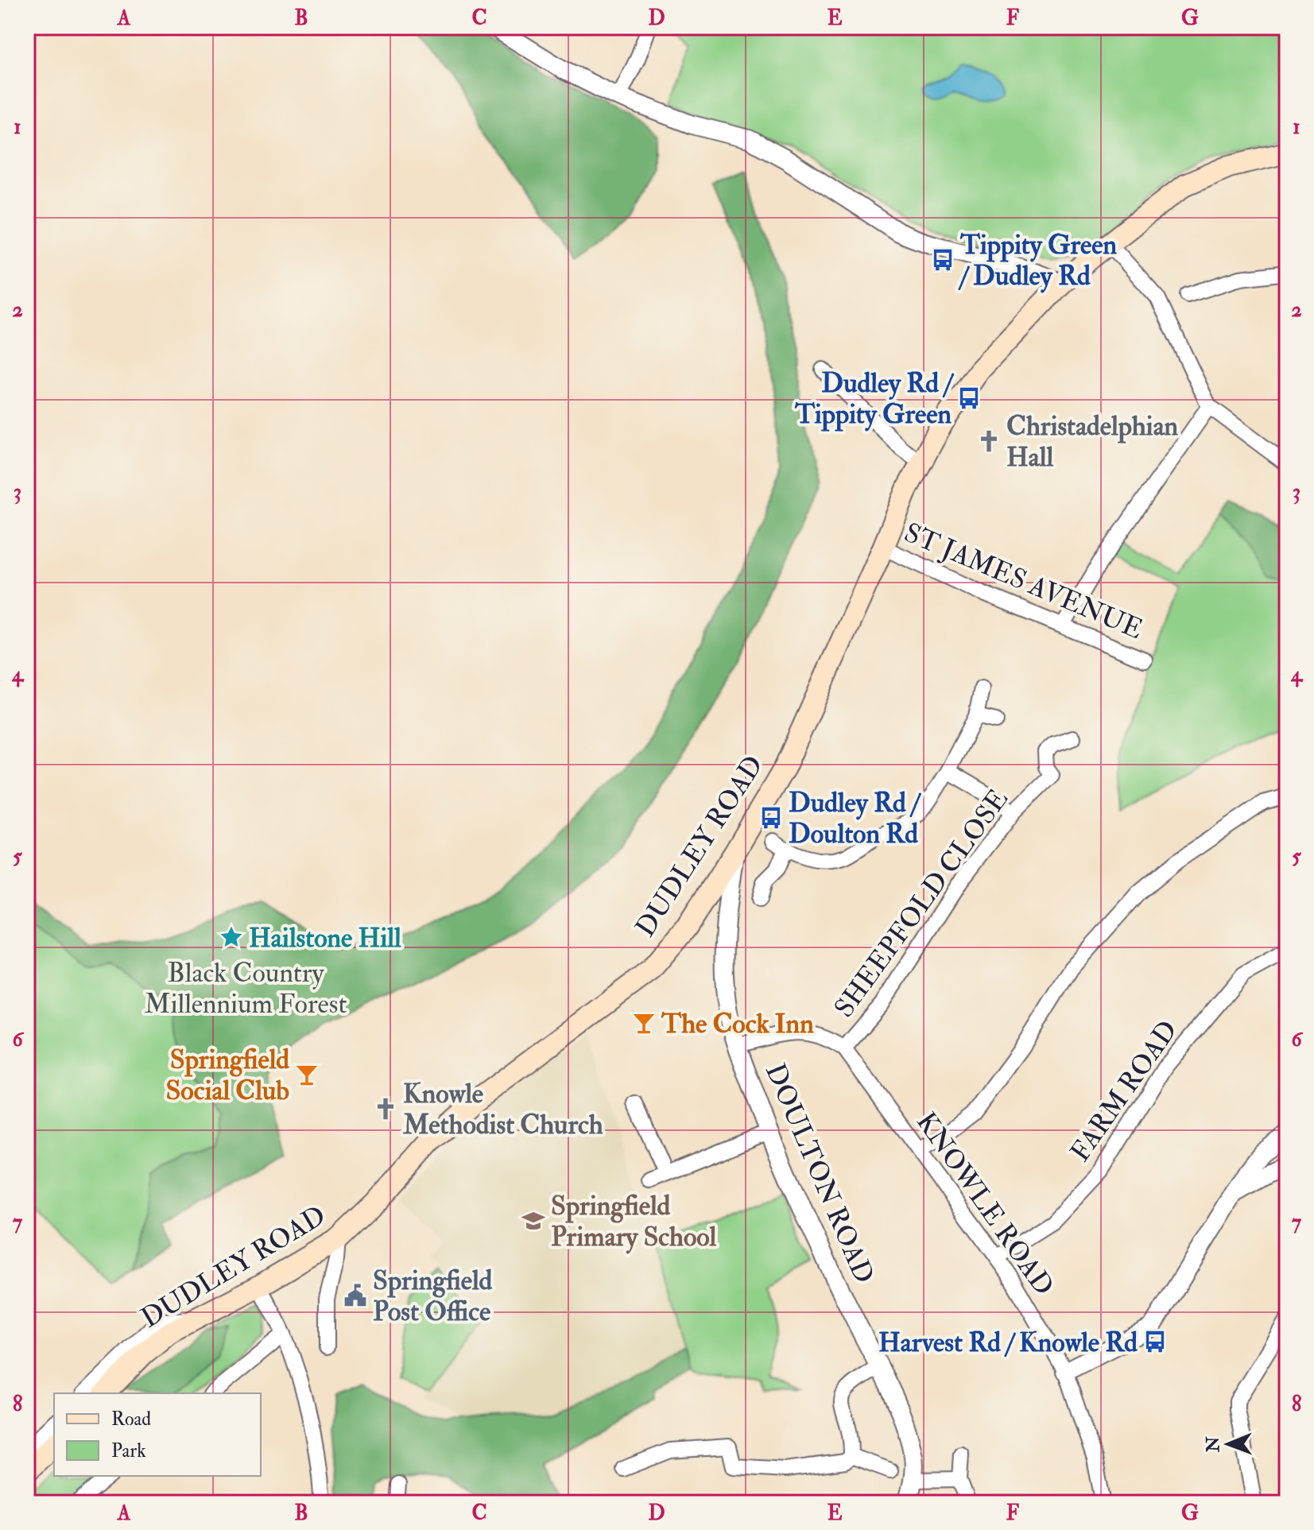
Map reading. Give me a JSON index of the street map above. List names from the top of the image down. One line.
{"streets":{"main road":["DUDLEY ROAD"],"street":["ST JAMES AVENUE","SHEEPFOLD CLOSE","FARM ROAD","DOULTON ROAD","KNOWLE ROAD"]},"crossings":[["ST JAMES AVENUE","DUDLEY ROAD"],["DUDLEY ROAD","DOULTON ROAD"],["SHEEPFOLD CLOSE","KNOWLE ROAD"],["FARM ROAD","KNOWLE ROAD"],["DOULTON ROAD","KNOWLE ROAD"]],"parks":["Black Country Millennium Forest"],"places":{"bus stop":["Tippity Green / Dudley Rd","Dudley Rd / Tippity Green","Dudley Rd / Doulton Rd","Harvest Rd / Knowle Rd"],"church":["Christadelphian Hall","Knowle Methodist Church"],"place":["Hailstone Hill"],"bar":["The Cock Inn","Springfield Social Club"],"school or university":["Springfield Primary School"],"public building":["Springfield Post Office"]},"legend":["Road","Park"],"north":"left","grid":{"columns":["A","B","C","D","E","F","G"],"rows":["1","2","3","4","5","6","7","8"]}}
